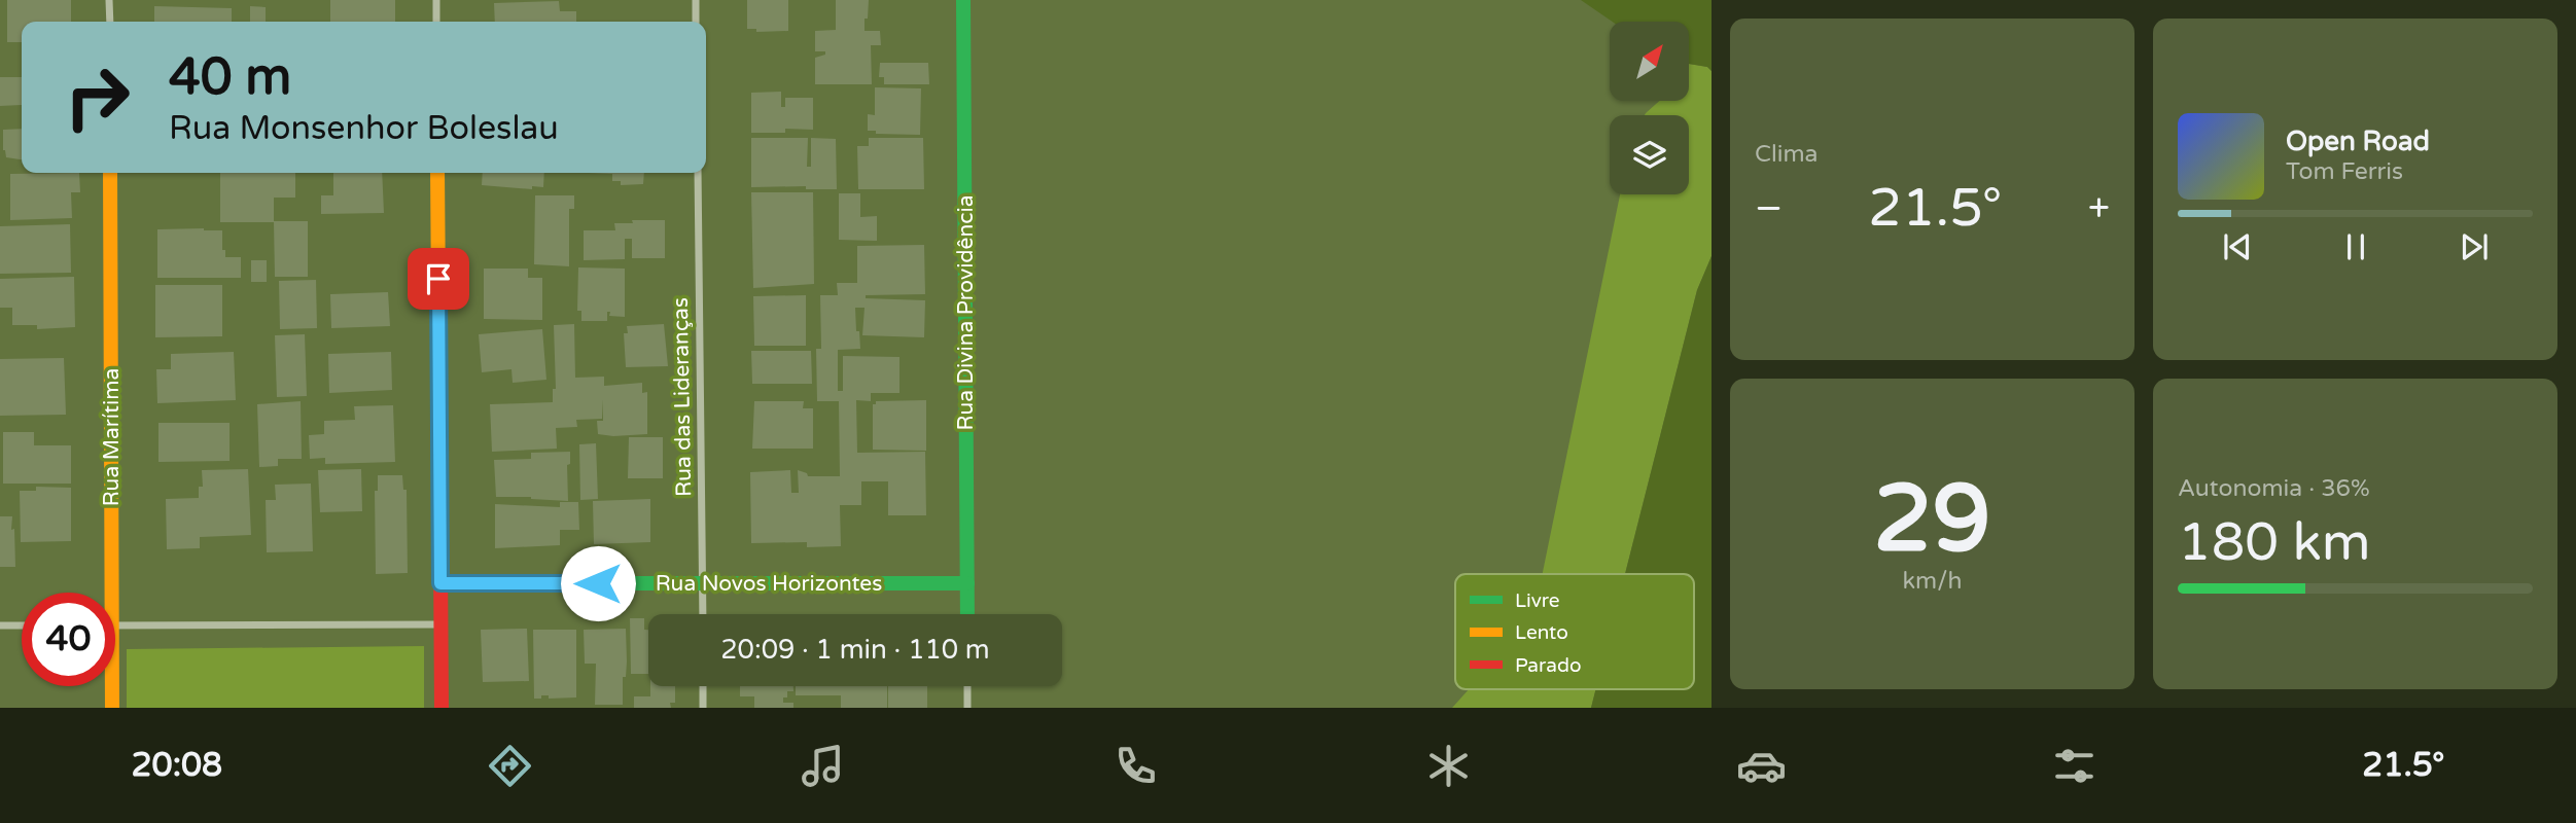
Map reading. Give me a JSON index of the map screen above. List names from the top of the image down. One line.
{"streets":{"street":["Rua Divina Providência","Rua das Lideranças","Rua Marítima","Rua Novos Horizontes"]},"crossings":[["Rua Divina Providência","Rua Novos Horizontes"],["Rua das Lideranças","Rua Novos Horizontes"]],"legend":["Livre","Lento","Parado"],"north":"top right","page":{"tile":["Clima",["29","km/h"],["Autonomia · 36%","180 km"]],"turn":["40 m","Rua Monsenhor Boleslau"],"song":["Open Road","Tom Ferris"],"heat":["−","21.5°","+"],"limit":"40","trip":"20:09 · 1 min · 110 m","tabs":["20:08","21.5°"]}}
